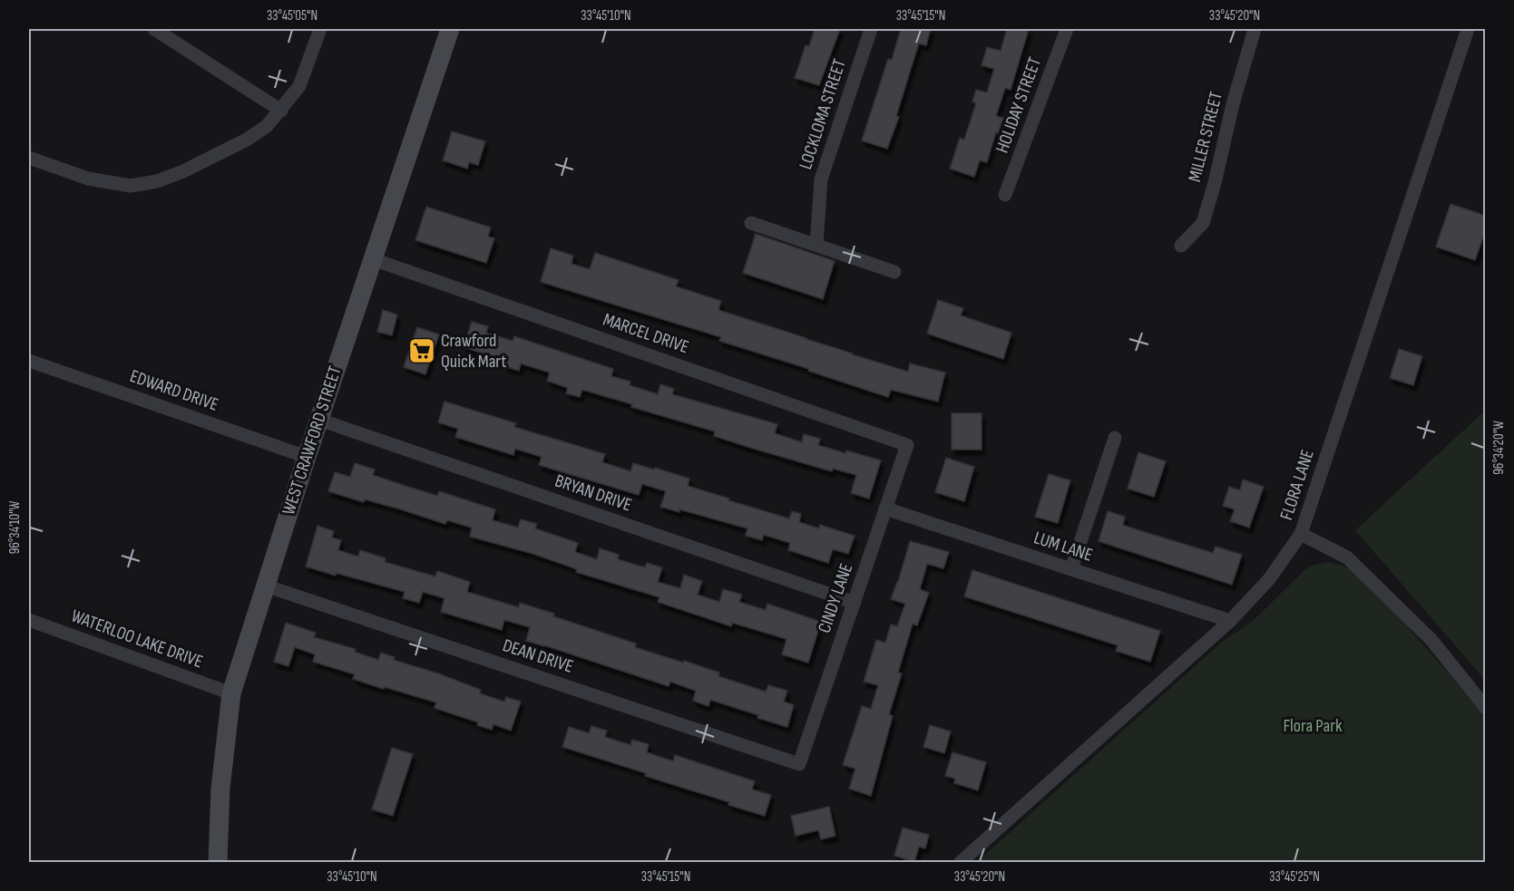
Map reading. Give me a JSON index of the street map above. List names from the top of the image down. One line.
{"streets":{"street":["HOLIDAY STREET","LOCKLOMA STREET","MILLER STREET","MARCEL DRIVE","EDWARD DRIVE","WEST CRAWFORD STREET","FLORA LANE","BRYAN DRIVE","LUM LANE","CINDY LANE","WATERLOO LAKE DRIVE","DEAN DRIVE"]},"crossings":[["MARCEL DRIVE","WEST CRAWFORD STREET"],["MARCEL DRIVE","CINDY LANE"],["EDWARD DRIVE","WEST CRAWFORD STREET"],["WEST CRAWFORD STREET","BRYAN DRIVE"],["WEST CRAWFORD STREET","WATERLOO LAKE DRIVE"],["WEST CRAWFORD STREET","DEAN DRIVE"],["FLORA LANE","LUM LANE"],["BRYAN DRIVE","CINDY LANE"],["LUM LANE","CINDY LANE"],["CINDY LANE","DEAN DRIVE"]],"parks":["Flora Park"],"places":{"supermarket":["Crawford Quick Mart"]},"coordinates":["33°45'05\"N","33°45'10\"N","33°45'15\"N","33°45'20\"N","96°34'20\"W","96°34'10\"W","33°45'25\"N"]}
